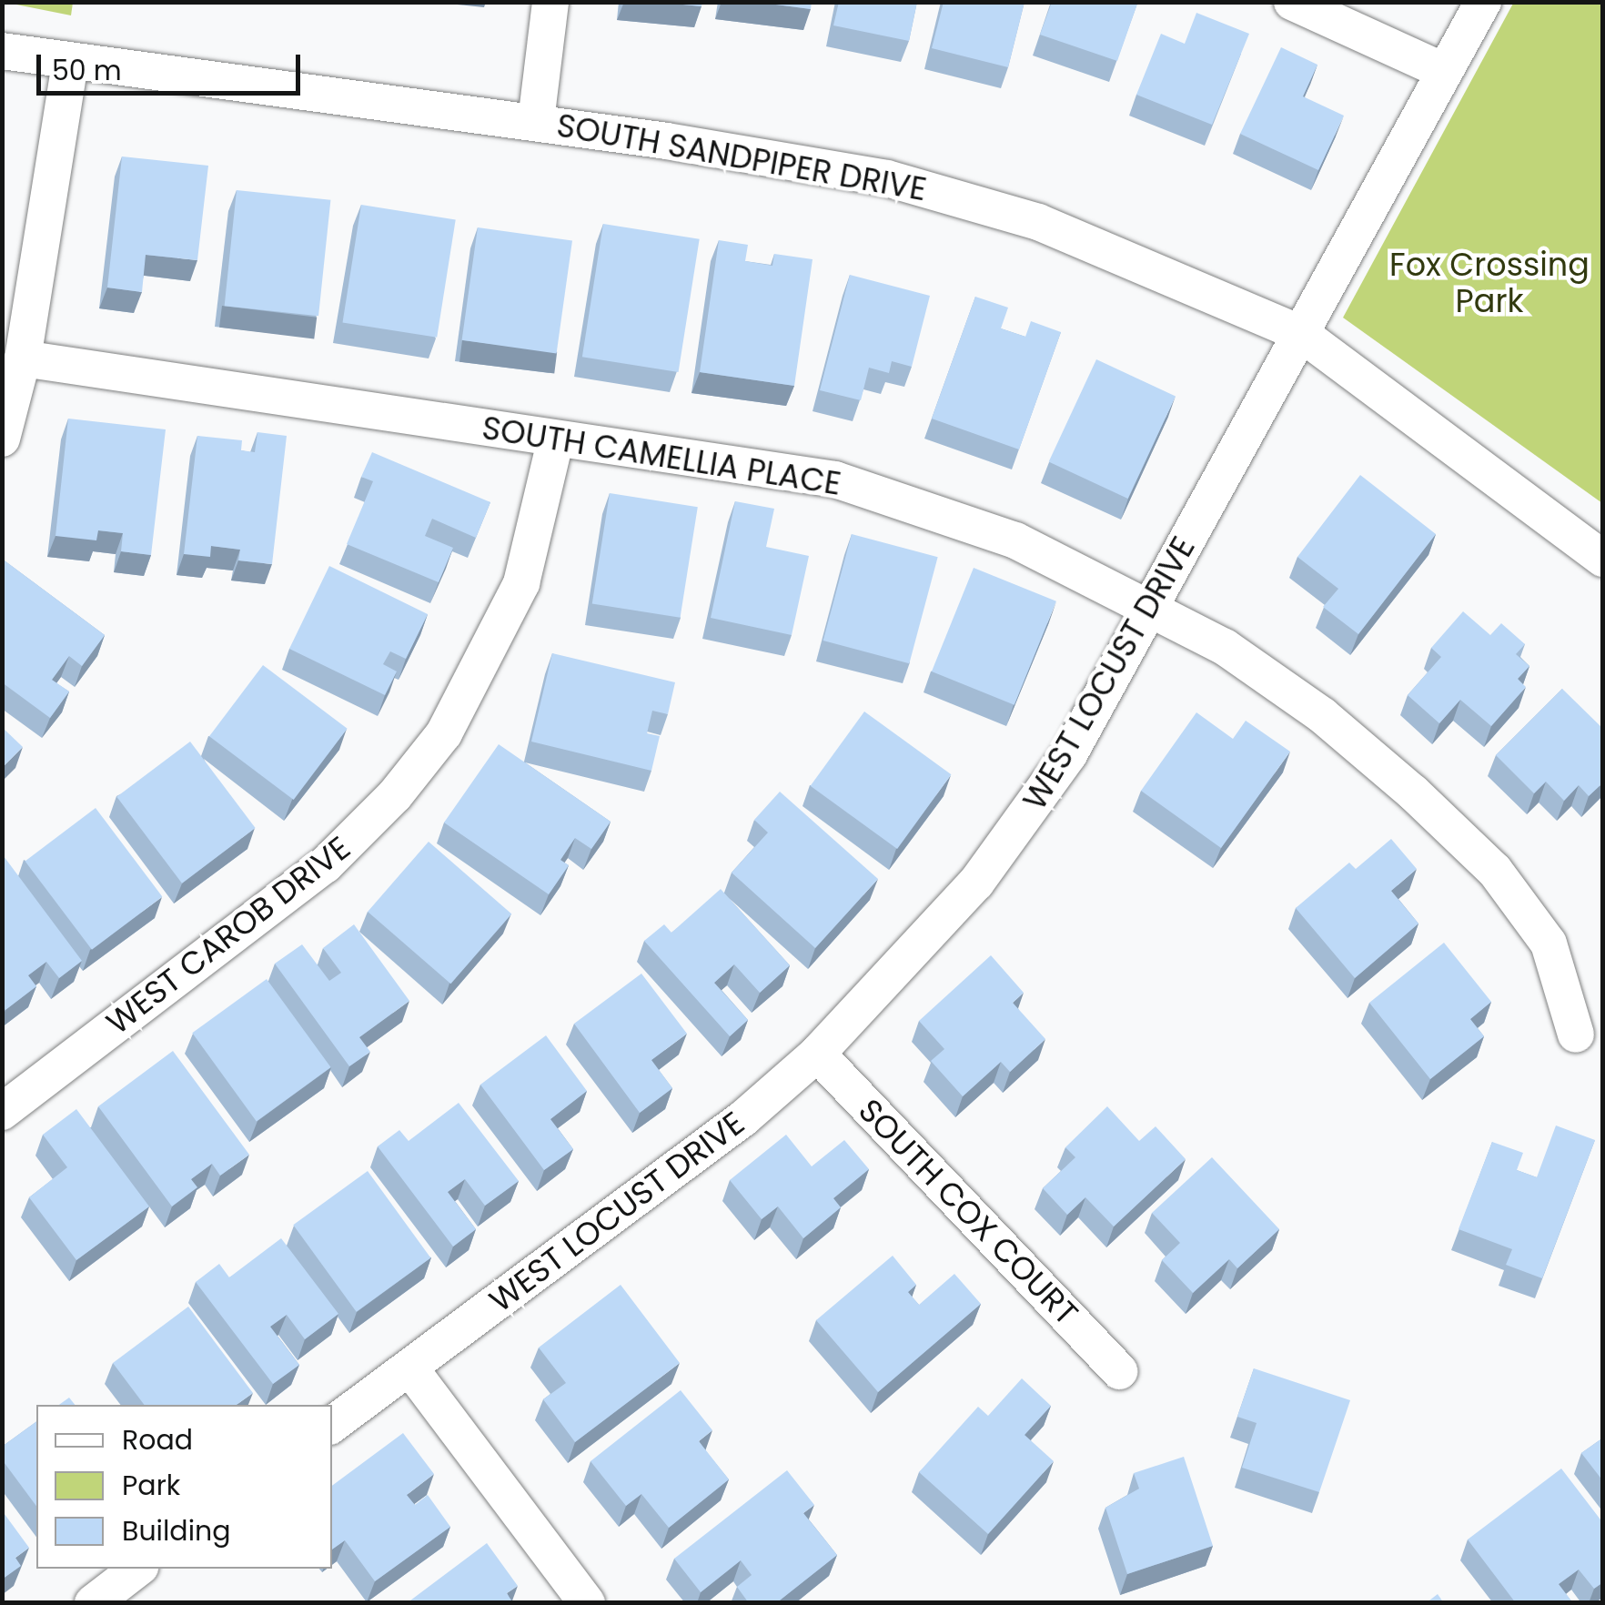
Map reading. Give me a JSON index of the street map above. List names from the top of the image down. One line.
{"streets":{"street":["SOUTH SANDPIPER DRIVE","SOUTH CAMELLIA PLACE","WEST LOCUST DRIVE","WEST CAROB DRIVE","SOUTH COX COURT"]},"crossings":[["SOUTH SANDPIPER DRIVE","WEST LOCUST DRIVE"],["SOUTH CAMELLIA PLACE","WEST LOCUST DRIVE"],["SOUTH CAMELLIA PLACE","WEST CAROB DRIVE"],["WEST LOCUST DRIVE","SOUTH COX COURT"]],"parks":["Fox Crossing Park"],"legend":["Road","Park","Building"],"scale_bar":"50 m"}
